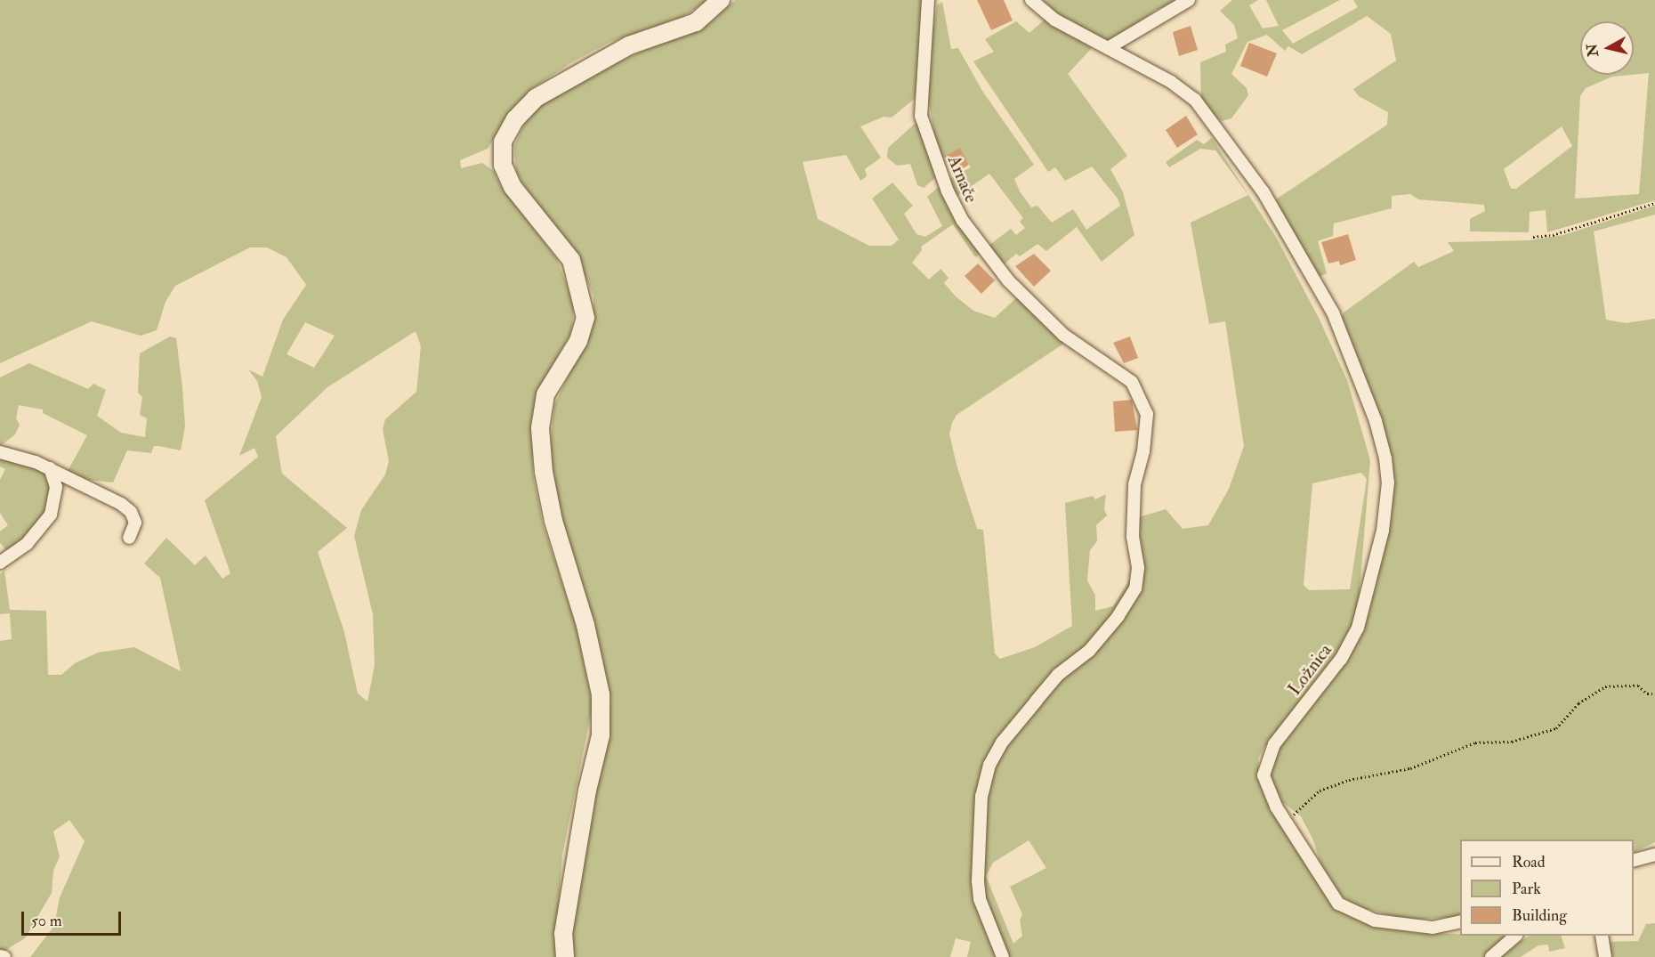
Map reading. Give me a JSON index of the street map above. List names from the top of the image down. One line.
{"streets":{"street":["Arnače","Ložnica"]},"legend":["Road","Park","Building"],"scale_bar":"50 m","north":"left"}
